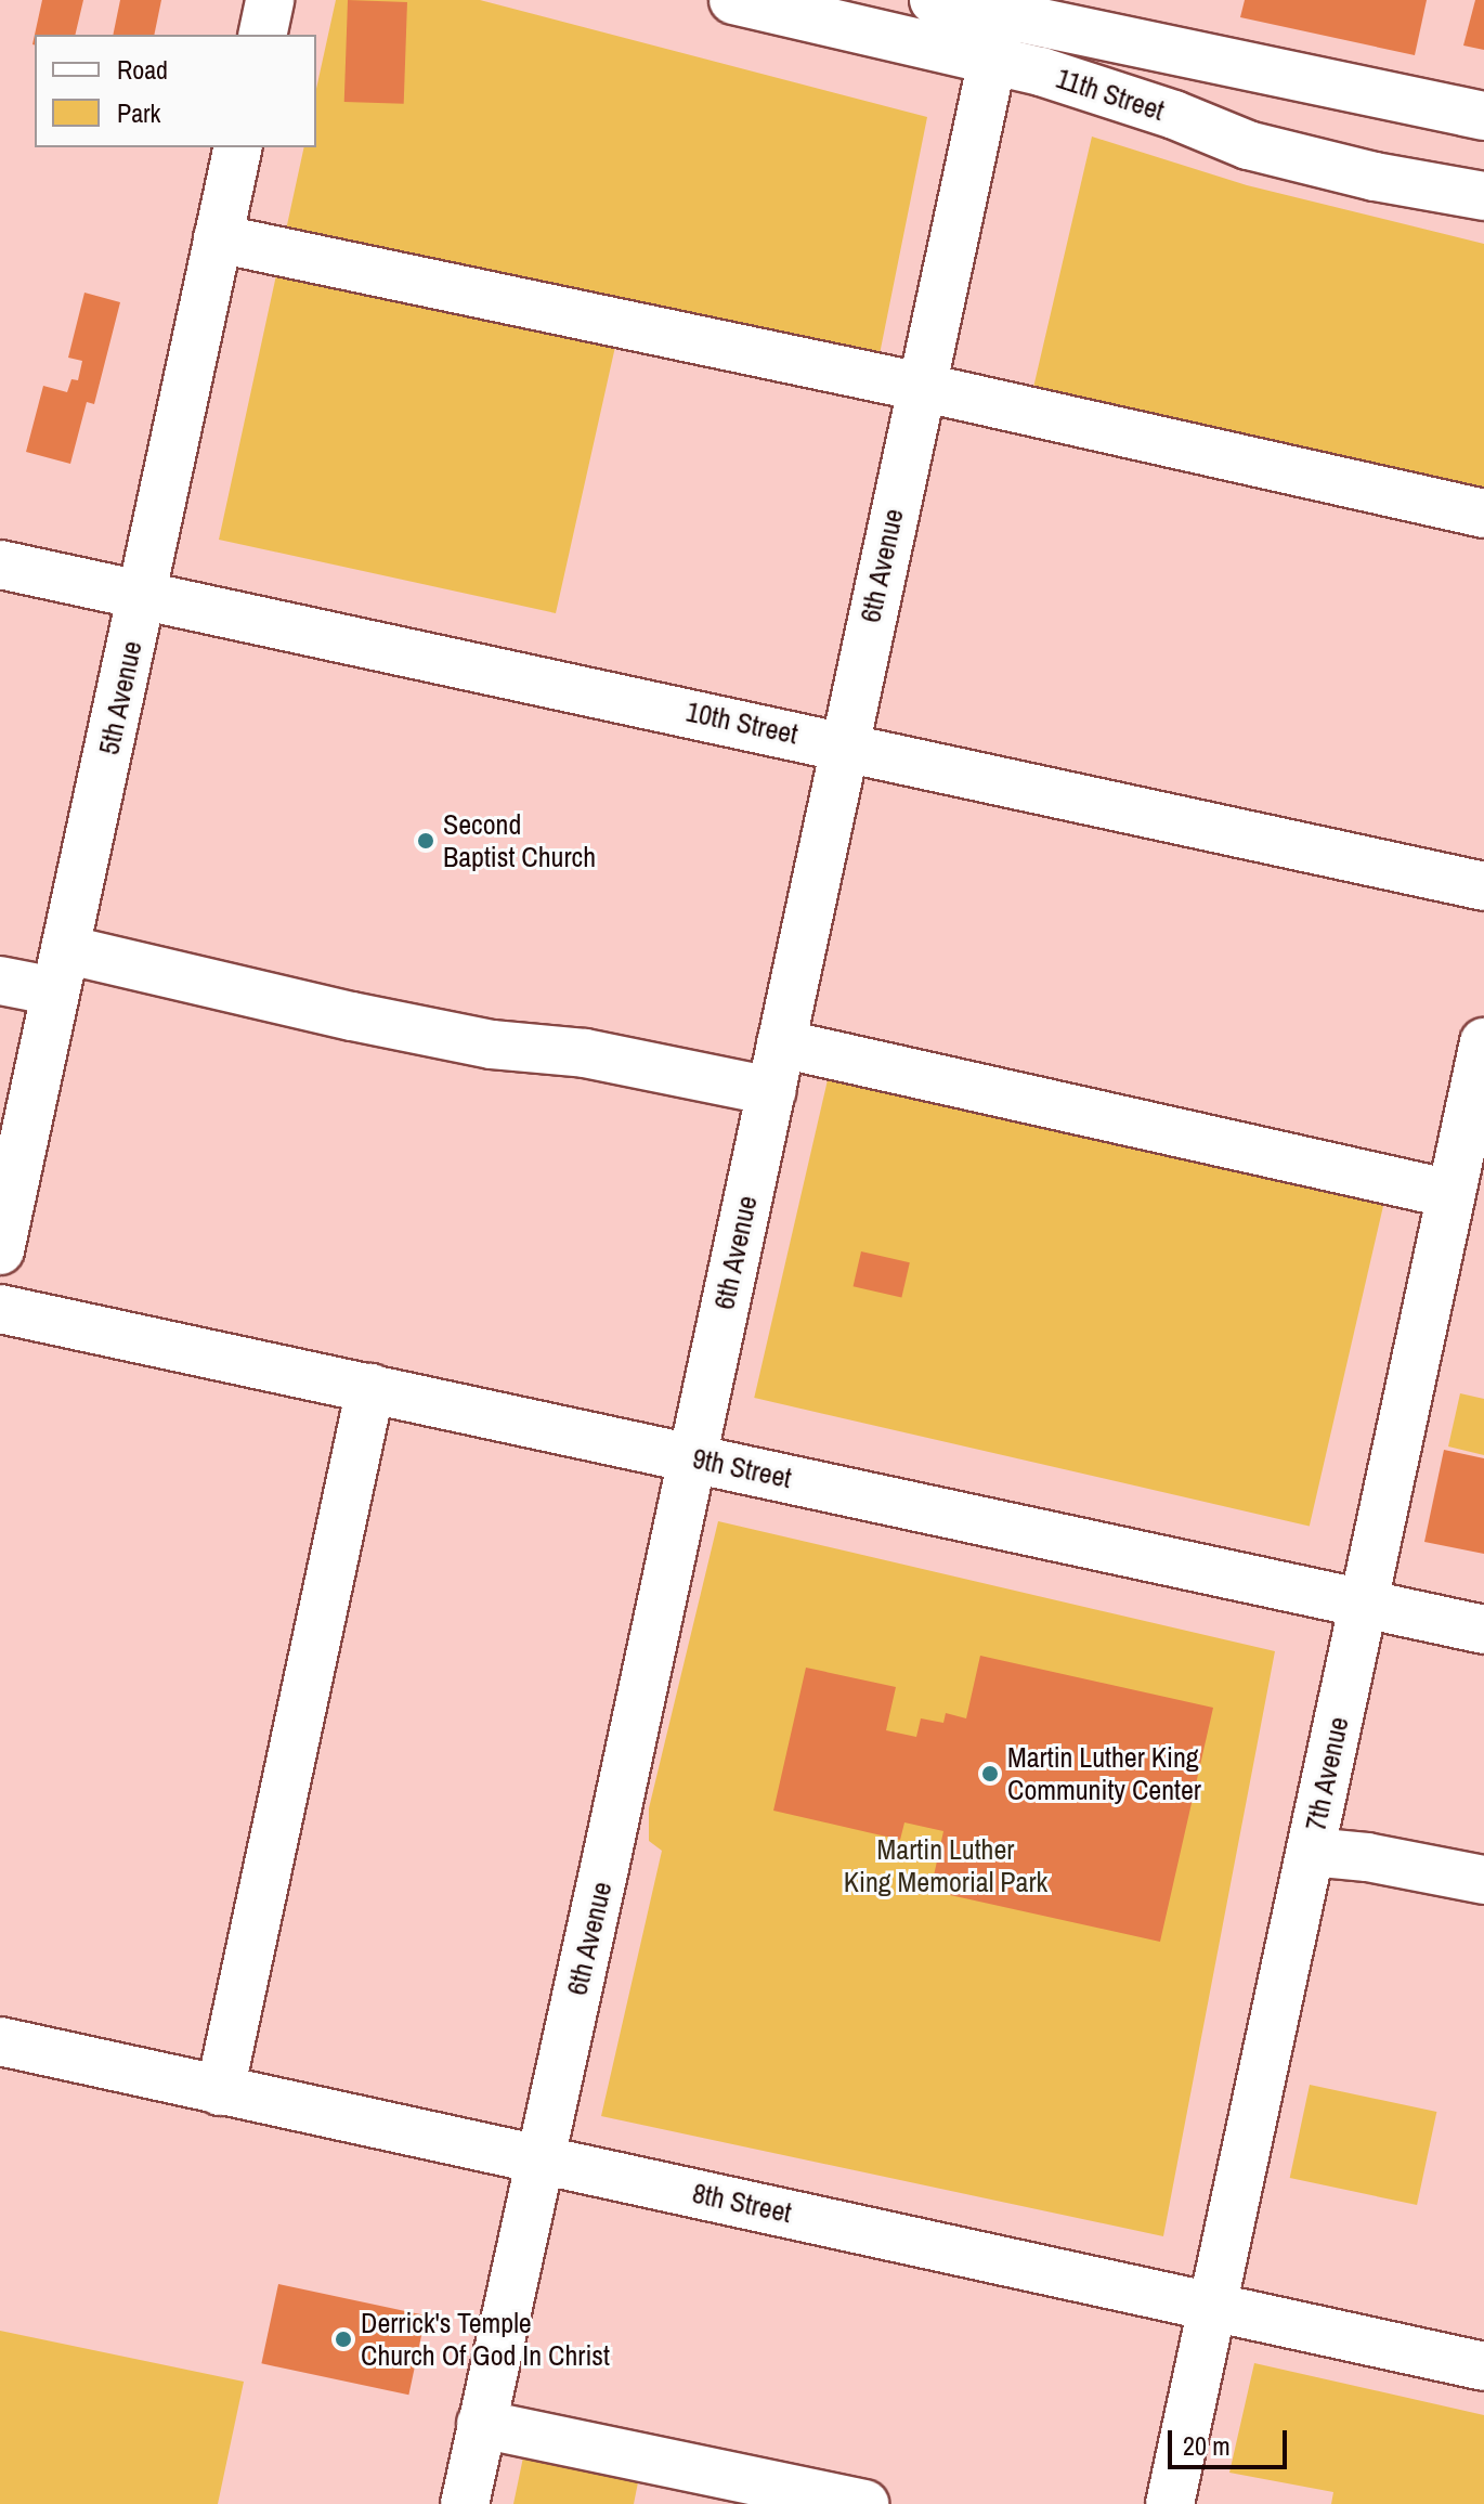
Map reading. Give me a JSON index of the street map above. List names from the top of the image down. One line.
{"streets":{"street":["11th Street","6th Avenue","5th Avenue","10th Street","9th Street","7th Avenue","8th Street"]},"crossings":[["11th Street","6th Avenue"],["6th Avenue","10th Street"],["6th Avenue","9th Street"],["6th Avenue","8th Street"],["5th Avenue","10th Street"],["9th Street","7th Avenue"],["7th Avenue","8th Street"]],"parks":["Martin Luther King Memorial Park"],"places":["Second Baptist Church","Martin Luther King Community Center","Derrick's Temple Church Of God In Christ"],"legend":["Road","Park"],"scale_bar":"20 m"}
